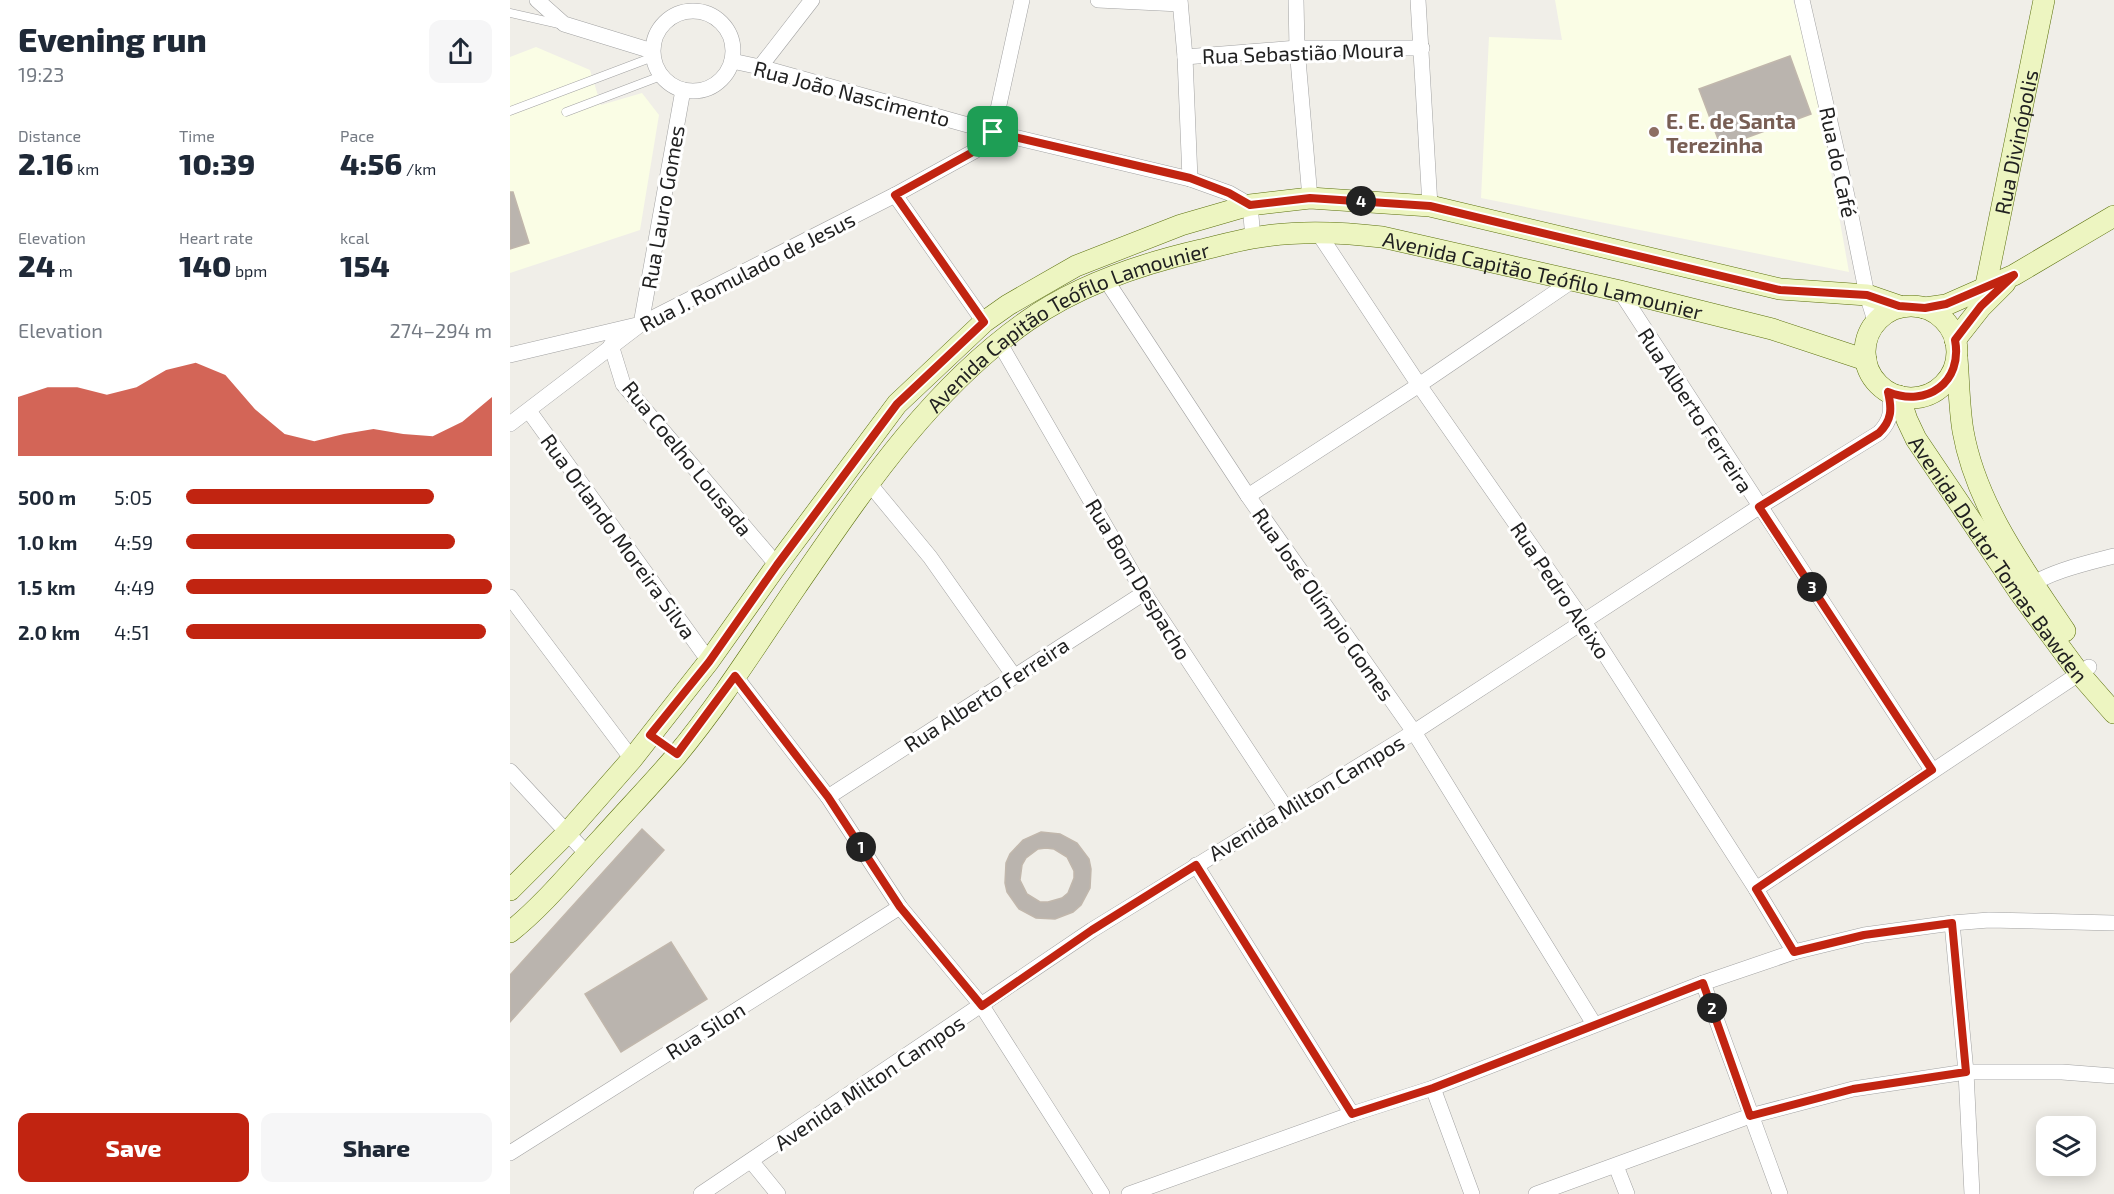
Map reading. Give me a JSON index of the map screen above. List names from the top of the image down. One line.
{"streets":{"main road":["Rua Divinópolis","Avenida Capitão Teófilo Lamounier","Avenida Doutor Tomas Bawden"],"street":["Rua Sebastião Moura","Rua João Nascimento","Rua do Café","Rua Lauro Gomes","Rua J. Romulado de Jesus","Rua Alberto Ferreira","Rua Coelho Lousada","Rua Orlando Moreira Silva","Rua Bom Despacho","Rua Pedro Aleixo","Rua José Olímpio Gomes","Avenida Milton Campos","Rua Silon"]},"crossings":[["Rua João Nascimento","Rua Lauro Gomes"],["Rua João Nascimento","Rua J. Romulado de Jesus"],["Rua João Nascimento","Avenida Capitão Teófilo Lamounier"],["Rua do Café","Avenida Capitão Teófilo Lamounier"],["Rua do Café","Avenida Doutor Tomas Bawden"],["Rua do Café","Avenida Milton Campos"],["Rua Lauro Gomes","Rua J. Romulado de Jesus"],["Rua J. Romulado de Jesus","Rua Coelho Lousada"],["Rua J. Romulado de Jesus","Rua Orlando Moreira Silva"],["Avenida Capitão Teófilo Lamounier","Rua Alberto Ferreira"],["Avenida Capitão Teófilo Lamounier","Rua Coelho Lousada"],["Avenida Capitão Teófilo Lamounier","Rua Orlando Moreira Silva"],["Avenida Capitão Teófilo Lamounier","Avenida Doutor Tomas Bawden"],["Avenida Capitão Teófilo Lamounier","Rua Bom Despacho"],["Avenida Capitão Teófilo Lamounier","Rua Pedro Aleixo"],["Avenida Capitão Teófilo Lamounier","Rua José Olímpio Gomes"],["Avenida Capitão Teófilo Lamounier","Avenida Milton Campos"],["Rua Alberto Ferreira","Rua Bom Despacho"],["Rua Alberto Ferreira","Avenida Milton Campos"],["Avenida Doutor Tomas Bawden","Avenida Milton Campos"],["Rua Bom Despacho","Avenida Milton Campos"],["Rua Pedro Aleixo","Avenida Milton Campos"],["Rua José Olímpio Gomes","Avenida Milton Campos"]],"places":["E. E. de Santa Terezinha"],"page":{"heading":["Evening run","19:23"],"stats":[["Distance","2.16 km"],["Time","10:39"],["Pace","4:56 /km"],["Elevation","24 m"],["Heart rate","140 bpm"],["kcal","154"]],"pins":["4","3","1","2"],"chart":["Elevation","274–294 m"],"list":[{"name":"500 m","note":"5:05"},{"name":"1.0 km","note":"4:59"},{"name":"1.5 km","note":"4:49"},{"name":"2.0 km","note":"4:51"}],"buttons":["Save","Share"]}}
